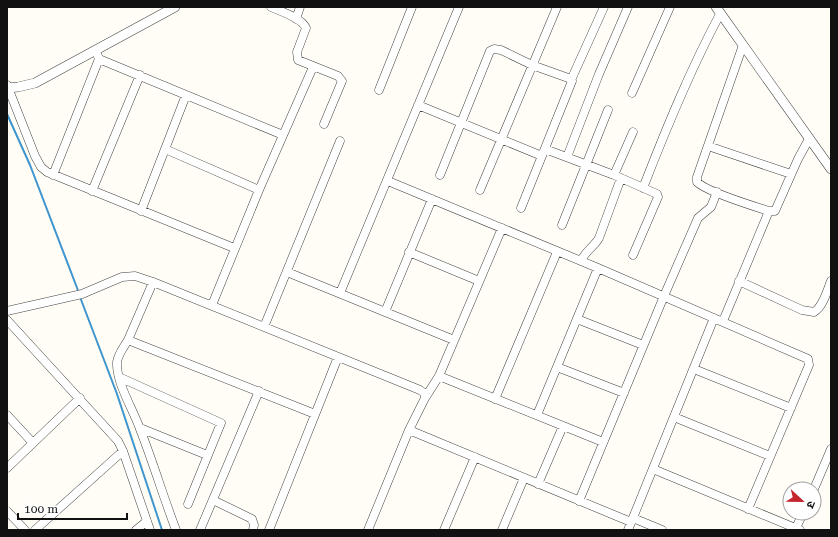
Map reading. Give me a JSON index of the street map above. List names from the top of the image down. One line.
{"scale_bar":"100 m","north":"right"}
